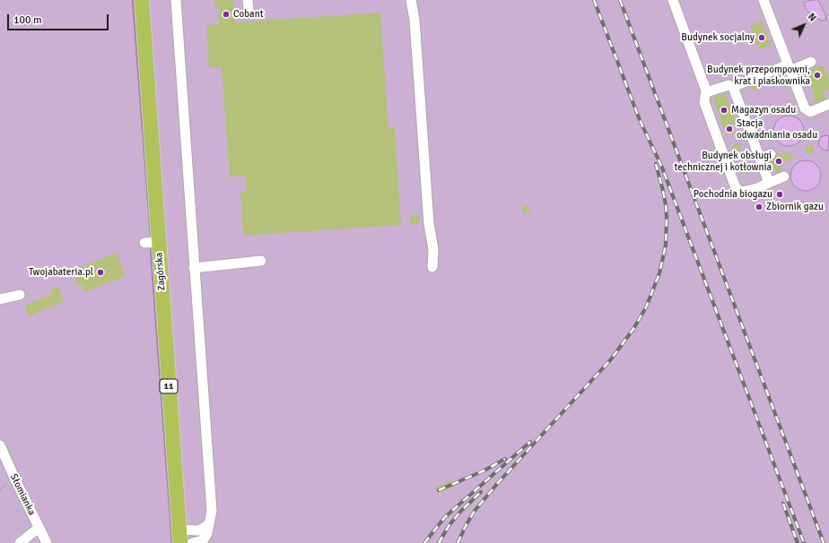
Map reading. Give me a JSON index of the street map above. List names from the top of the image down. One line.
{"streets":{"highway":["Zagórska","11"],"street":["Słomianka"]},"places":["Cobant","Budynek socjalny","Budynek przepompowni, krat i piaskownika","Magazyn osadu","Stacja odwadniania osadu","Budynek obsługi technicznej i kotłownia","Pochodnia biogazu","Zbiornik gazu","Twojabateria.pl"],"scale_bar":"100 m","north":"top right"}
